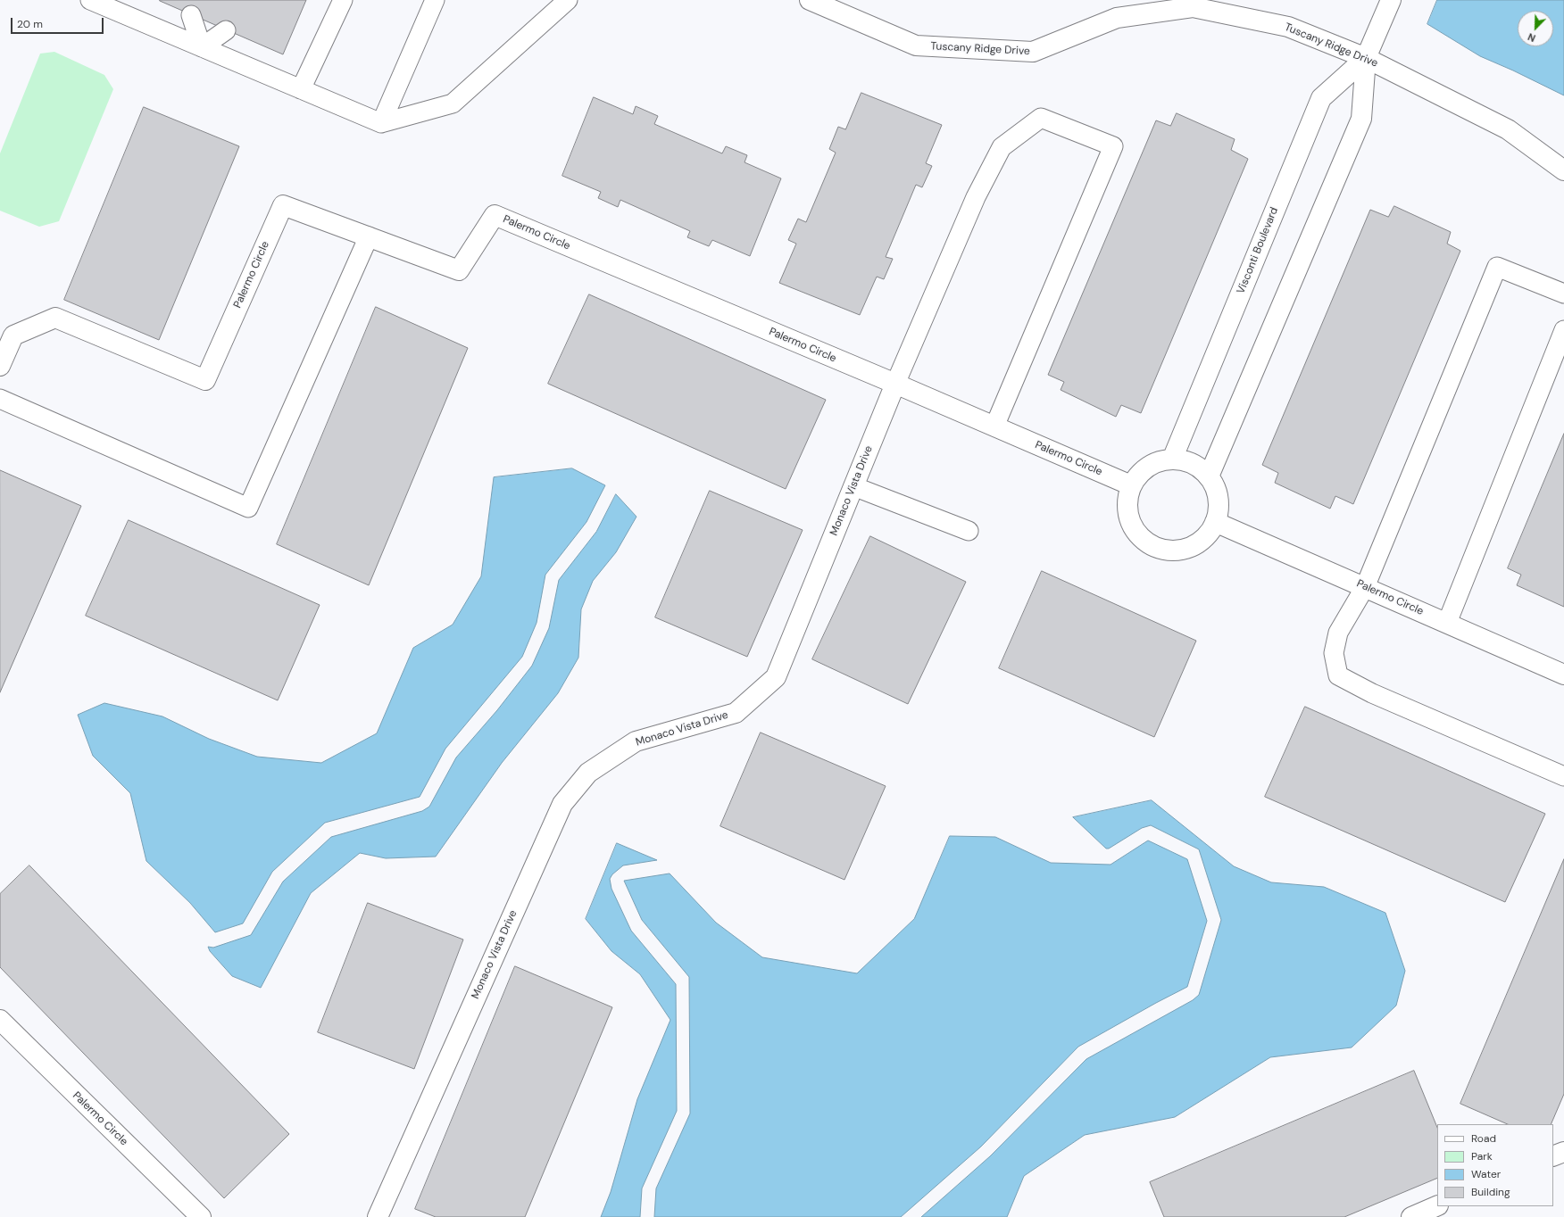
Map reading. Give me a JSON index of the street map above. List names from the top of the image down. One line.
{"streets":{"street":["Tuscany Ridge Drive","Palermo Circle","Visconti Boulevard","Monaco Vista Drive"]},"crossings":[["Tuscany Ridge Drive","Visconti Boulevard"],["Palermo Circle","Visconti Boulevard"],["Palermo Circle","Monaco Vista Drive"]],"legend":["Road","Park","Water","Building"],"scale_bar":"20 m","north":"bottom left"}
